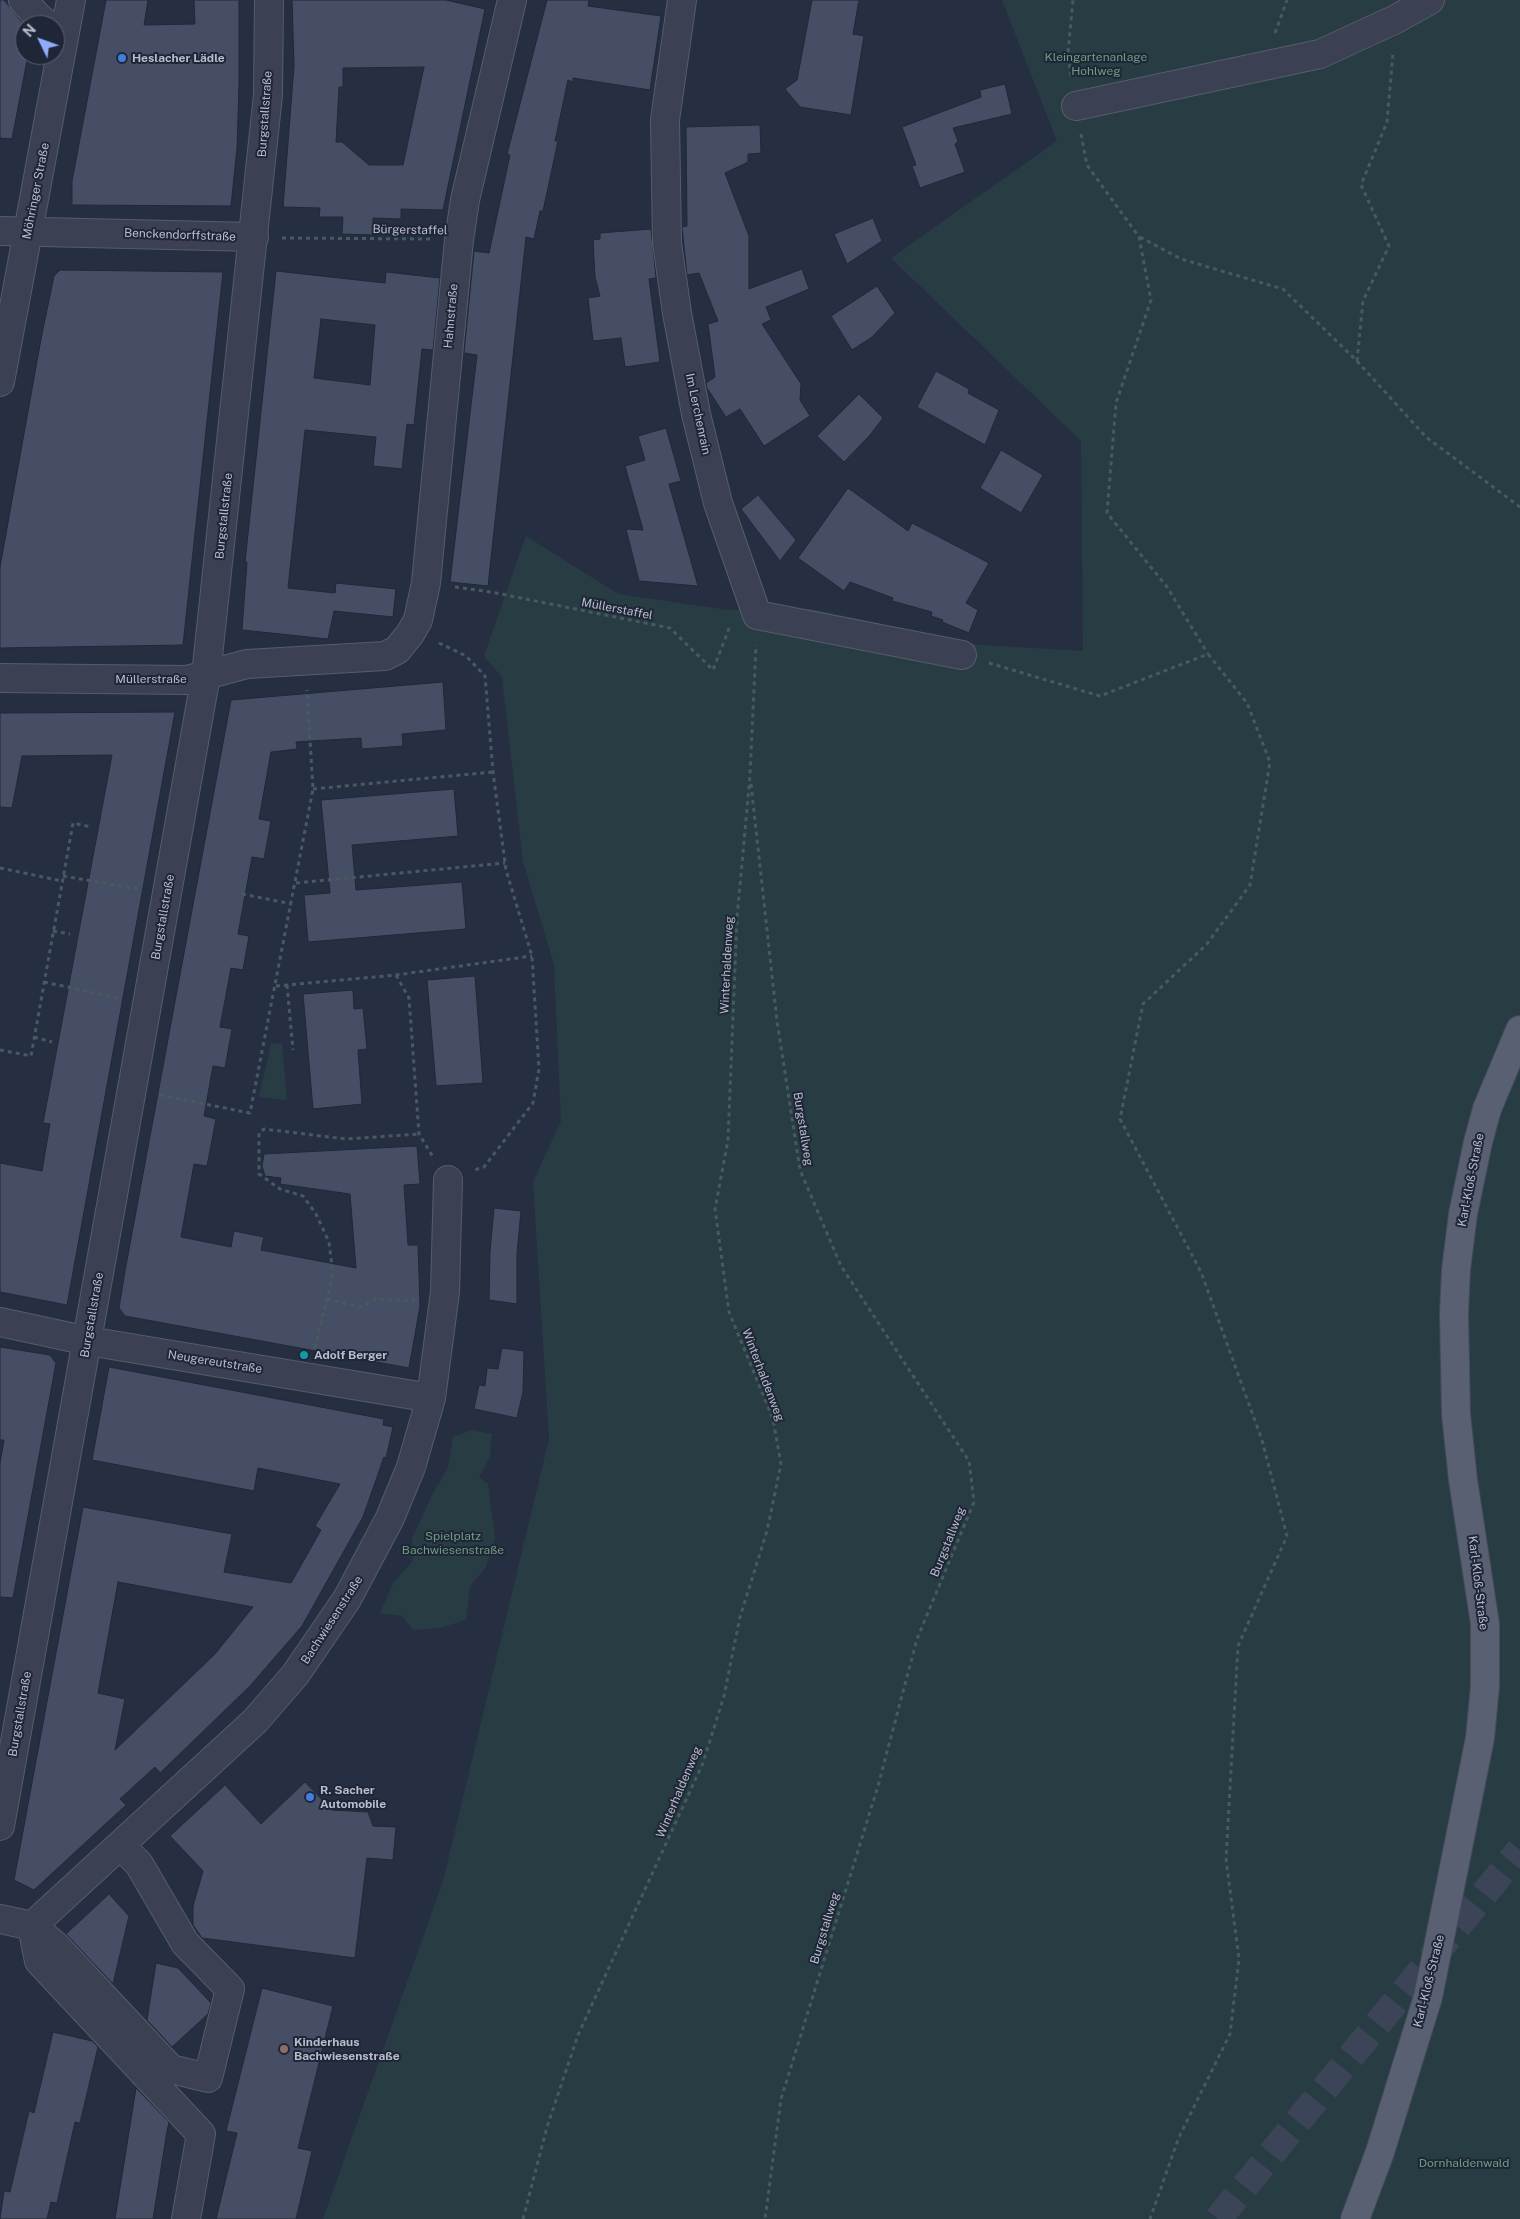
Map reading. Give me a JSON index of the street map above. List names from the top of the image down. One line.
{"streets":{"main road":["Karl-Kloß-Straße"],"street":["Burgstallstraße","Möhringer Straße","Benckendorffstraße","Hahnstraße","Im Lerchenrain","Müllerstraße","Neugereutstraße","Bachwiesenstraße"],"path":["Bürgerstaffel","Müllerstaffel","Winterhaldenweg","Burgstallweg"]},"crossings":[["Burgstallstraße","Benckendorffstraße"],["Burgstallstraße","Müllerstraße"],["Burgstallstraße","Neugereutstraße"],["Möhringer Straße","Benckendorffstraße"],["Bürgerstaffel","Benckendorffstraße"],["Bürgerstaffel","Hahnstraße"],["Hahnstraße","Müllerstaffel"],["Hahnstraße","Müllerstraße"],["Im Lerchenrain","Müllerstaffel"],["Im Lerchenrain","Winterhaldenweg"],["Müllerstaffel","Winterhaldenweg"],["Winterhaldenweg","Burgstallweg"],["Neugereutstraße","Bachwiesenstraße"]],"parks":["Kleingartenanlage Hohlweg","Spielplatz Bachwiesenstraße","Dornhaldenwald"],"places":["Heslacher Lädle","Adolf Berger","R. Sacher Automobile","Kinderhaus Bachwiesenstraße"],"north":"top left"}
